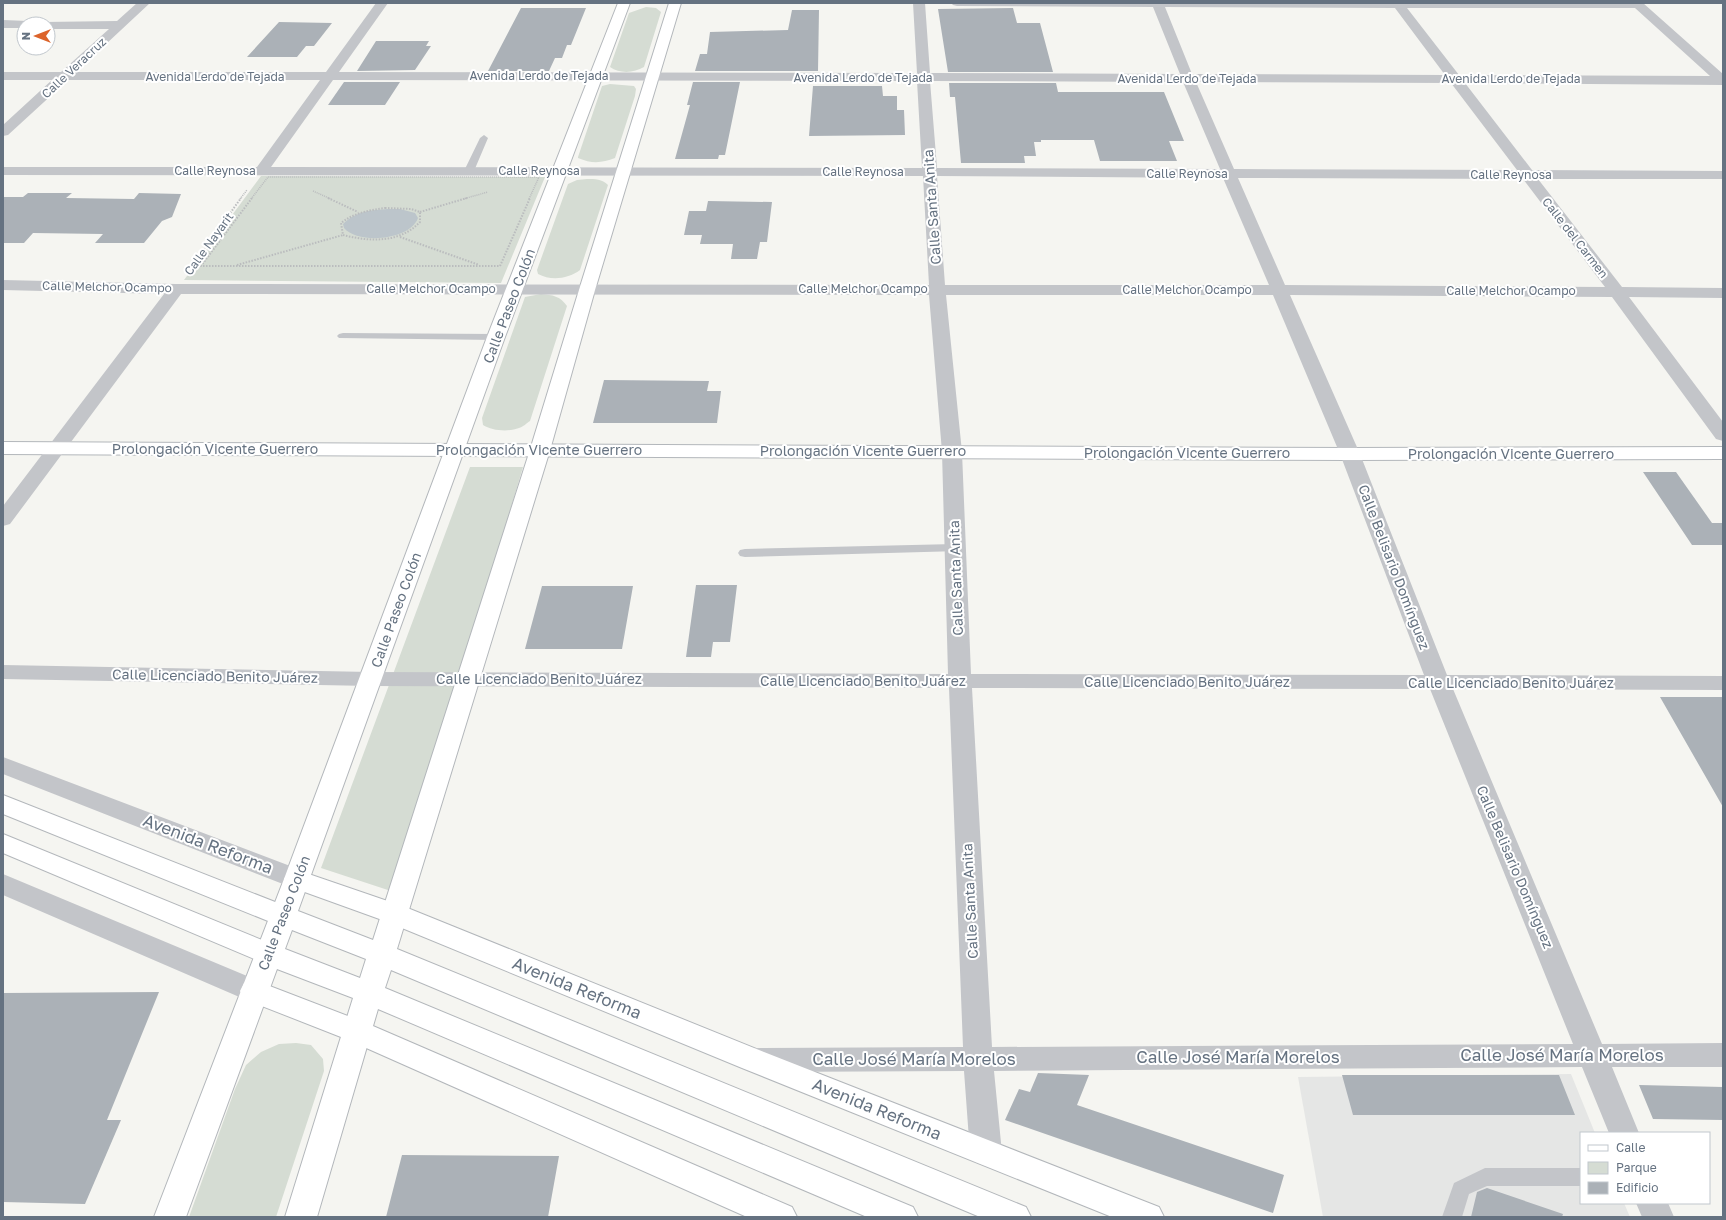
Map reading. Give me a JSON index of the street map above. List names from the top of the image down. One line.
{"streets":{"main road":["Calle Paseo Colón","Prolongación Vicente Guerrero","Avenida Reforma"],"street":["Calle Veracruz","Avenida Lerdo de Tejada","Calle Reynosa","Calle Santa Anita","Calle del Carmen","Calle Nayarit","Calle Melchor Ocampo","Calle Belisario Domínguez","Calle Licenciado Benito Juárez","Calle José María Morelos"]},"crossings":[["Calle Veracruz","Avenida Lerdo de Tejada"],["Avenida Lerdo de Tejada","Calle Santa Anita"],["Avenida Lerdo de Tejada","Calle del Carmen"],["Avenida Lerdo de Tejada","Calle Paseo Colón"],["Avenida Lerdo de Tejada","Calle Belisario Domínguez"],["Calle Reynosa","Calle Santa Anita"],["Calle Reynosa","Calle del Carmen"],["Calle Reynosa","Calle Nayarit"],["Calle Reynosa","Calle Paseo Colón"],["Calle Reynosa","Calle Belisario Domínguez"],["Calle Santa Anita","Calle Melchor Ocampo"],["Calle Santa Anita","Prolongación Vicente Guerrero"],["Calle Santa Anita","Calle Licenciado Benito Juárez"],["Calle Santa Anita","Avenida Reforma"],["Calle Santa Anita","Calle José María Morelos"],["Calle del Carmen","Calle Melchor Ocampo"],["Calle Nayarit","Calle Melchor Ocampo"],["Calle Nayarit","Prolongación Vicente Guerrero"],["Calle Melchor Ocampo","Calle Paseo Colón"],["Calle Melchor Ocampo","Calle Belisario Domínguez"],["Calle Paseo Colón","Prolongación Vicente Guerrero"],["Calle Paseo Colón","Calle Licenciado Benito Juárez"],["Calle Paseo Colón","Avenida Reforma"],["Prolongación Vicente Guerrero","Calle Belisario Domínguez"],["Calle Belisario Domínguez","Calle Licenciado Benito Juárez"],["Calle Belisario Domínguez","Calle José María Morelos"],["Avenida Reforma","Calle José María Morelos"]],"legend":["Calle","Parque","Edificio"],"north":"left"}
